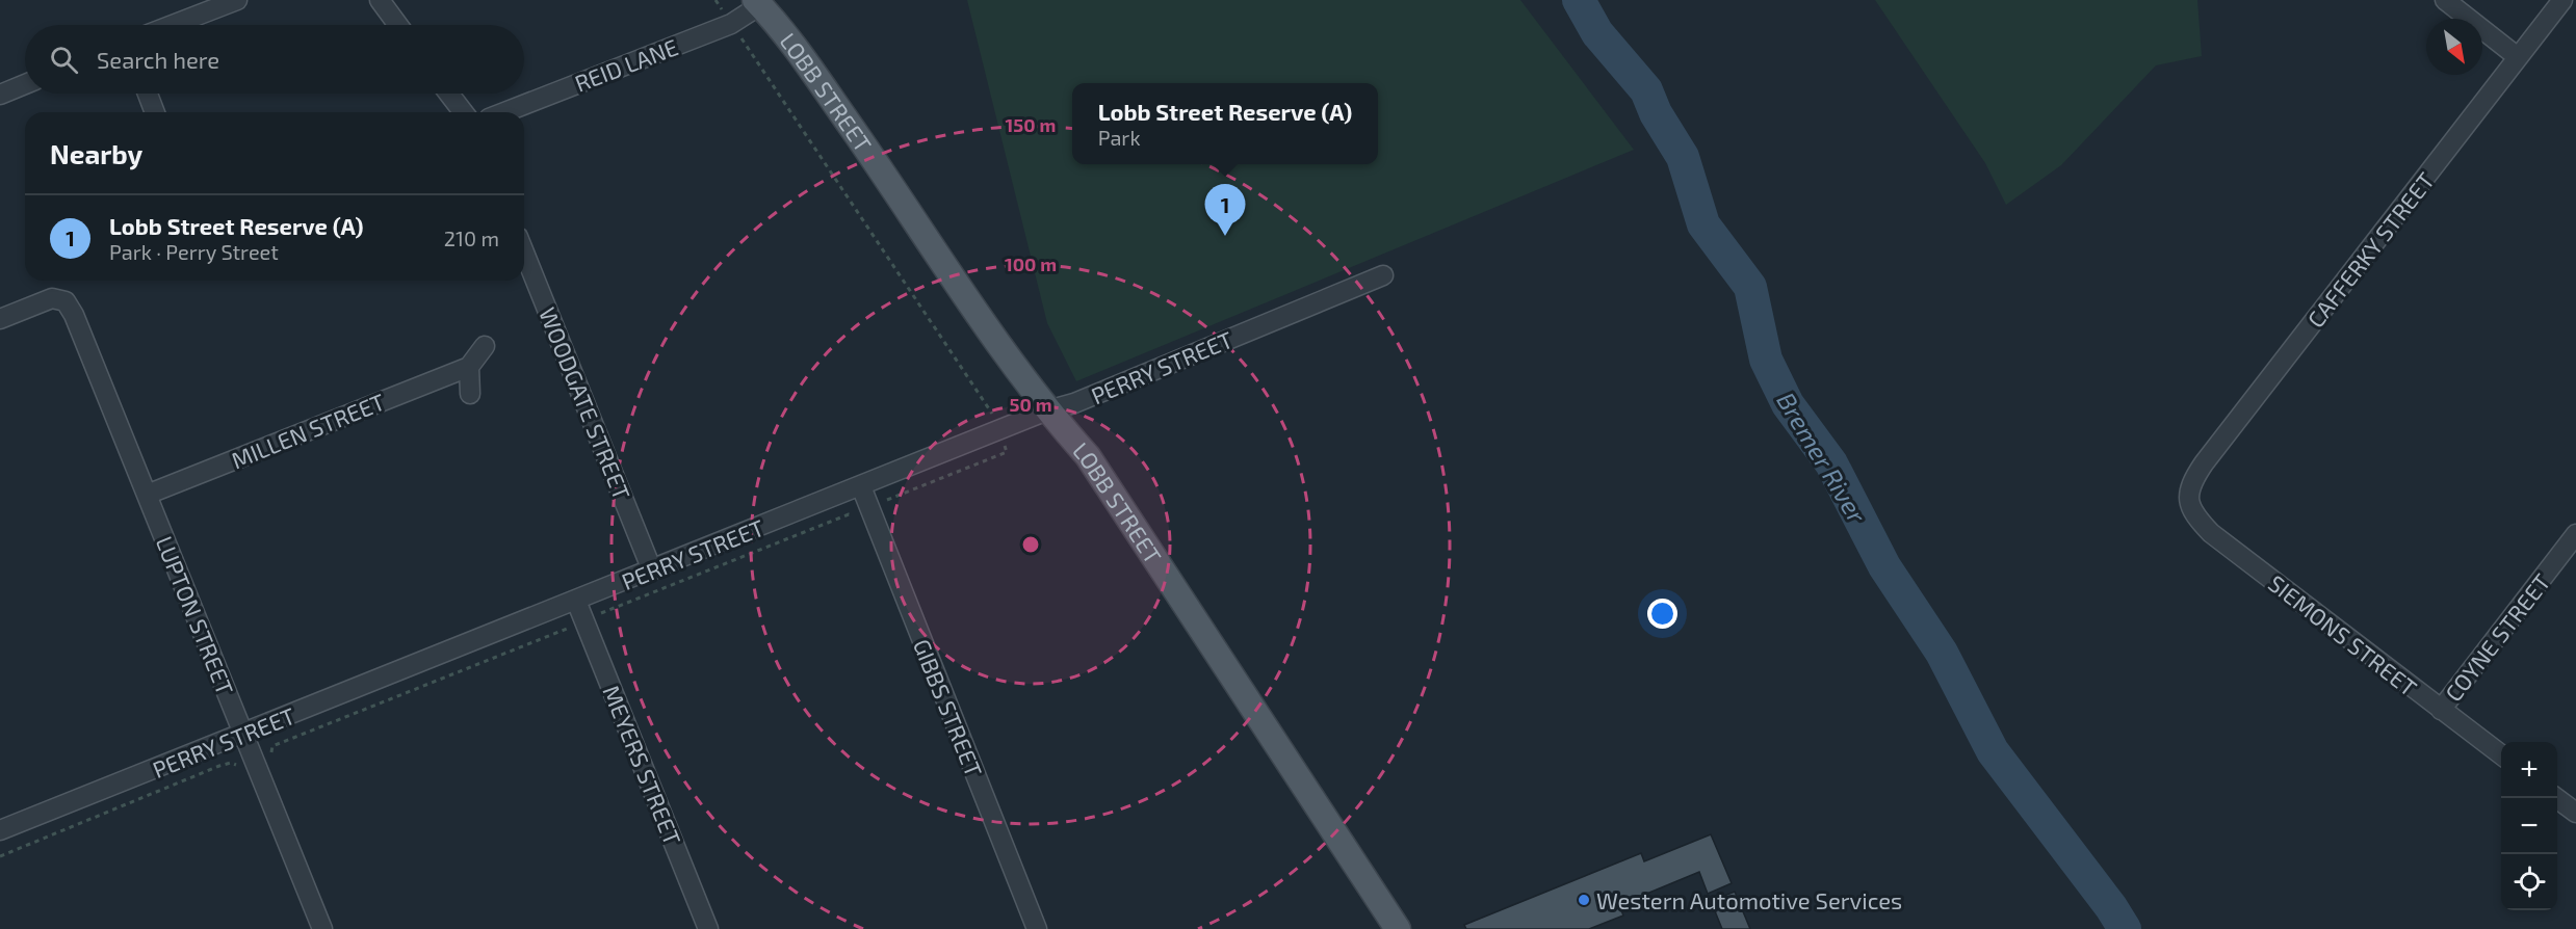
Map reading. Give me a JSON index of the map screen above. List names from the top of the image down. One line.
{"streets":{"main road":["LOBB STREET"],"street":["REID LANE","CAFFERKY STREET","PERRY STREET","WOODGATE STREET","MILLEN STREET","LUPTON STREET","SIEMONS STREET","COYNE STREET","GIBBS STREET","MEYERS STREET"]},"crossings":[["REID LANE","LOBB STREET"],["LOBB STREET","PERRY STREET"],["CAFFERKY STREET","SIEMONS STREET"],["PERRY STREET","WOODGATE STREET"],["PERRY STREET","LUPTON STREET"],["PERRY STREET","GIBBS STREET"],["PERRY STREET","MEYERS STREET"],["MILLEN STREET","LUPTON STREET"],["SIEMONS STREET","COYNE STREET"]],"water":["Bremer River"],"places":["Western Automotive Services"],"north":"bottom right","page":{"search":"Search here","popup":["Lobb Street Reserve (A)","Park"],"heading":"Nearby","pins":"1","list":[{"mark":"1","name":"Lobb Street Reserve (A)","note":"Park · Perry Street","value":"210 m"}],"map_buttons":["+","−"]},"rings":["150 m","100 m","50 m"]}
